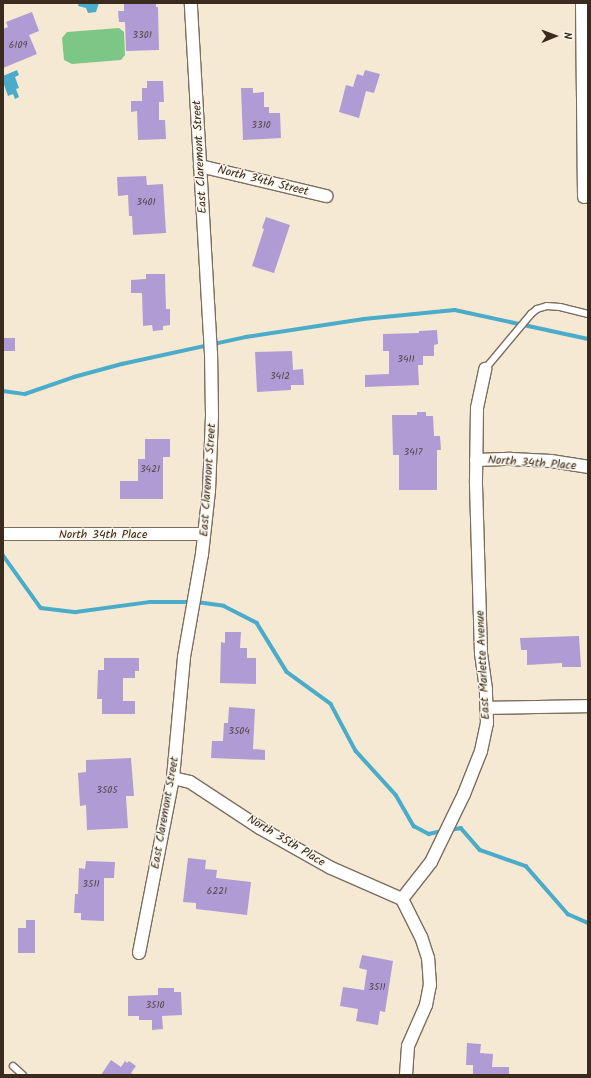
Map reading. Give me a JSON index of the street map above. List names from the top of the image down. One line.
{"streets":{"street":["East Claremont Street","North 34th Street","North 34th Place","East Marlette Avenue","North 35th Place"]},"crossings":[["East Claremont Street","North 34th Street"],["East Claremont Street","North 34th Place"],["East Claremont Street","North 35th Place"],["North 34th Place","East Marlette Avenue"],["East Marlette Avenue","North 35th Place"]],"house_numbers":["3301","6109","3310","3401","3411","3412","3417","3421","3504","3505","3511","6221","3511","3510"],"north":"right"}
